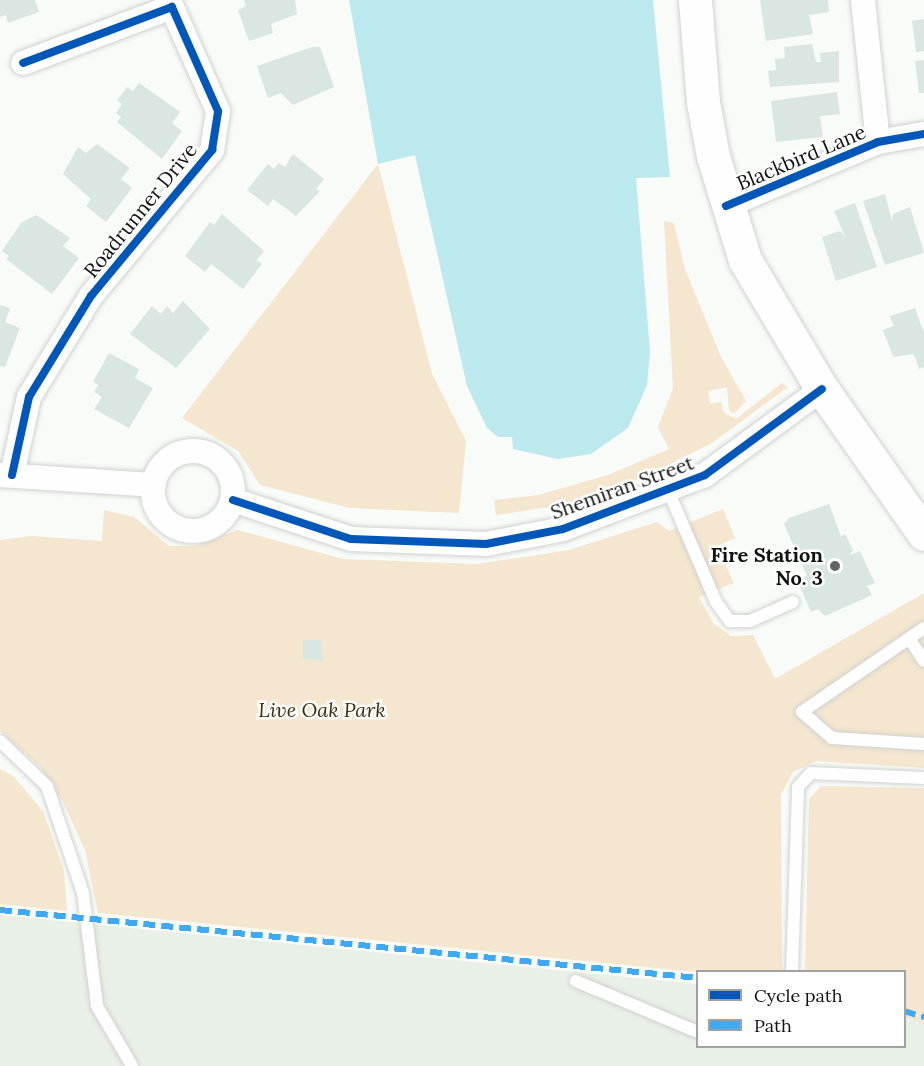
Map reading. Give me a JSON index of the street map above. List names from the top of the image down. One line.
{"streets":{"street":["Blackbird Lane","Roadrunner Drive","Shemiran Street"]},"parks":["Live Oak Park"],"places":["Fire Station No. 3"],"legend":["Cycle path","Path"]}
